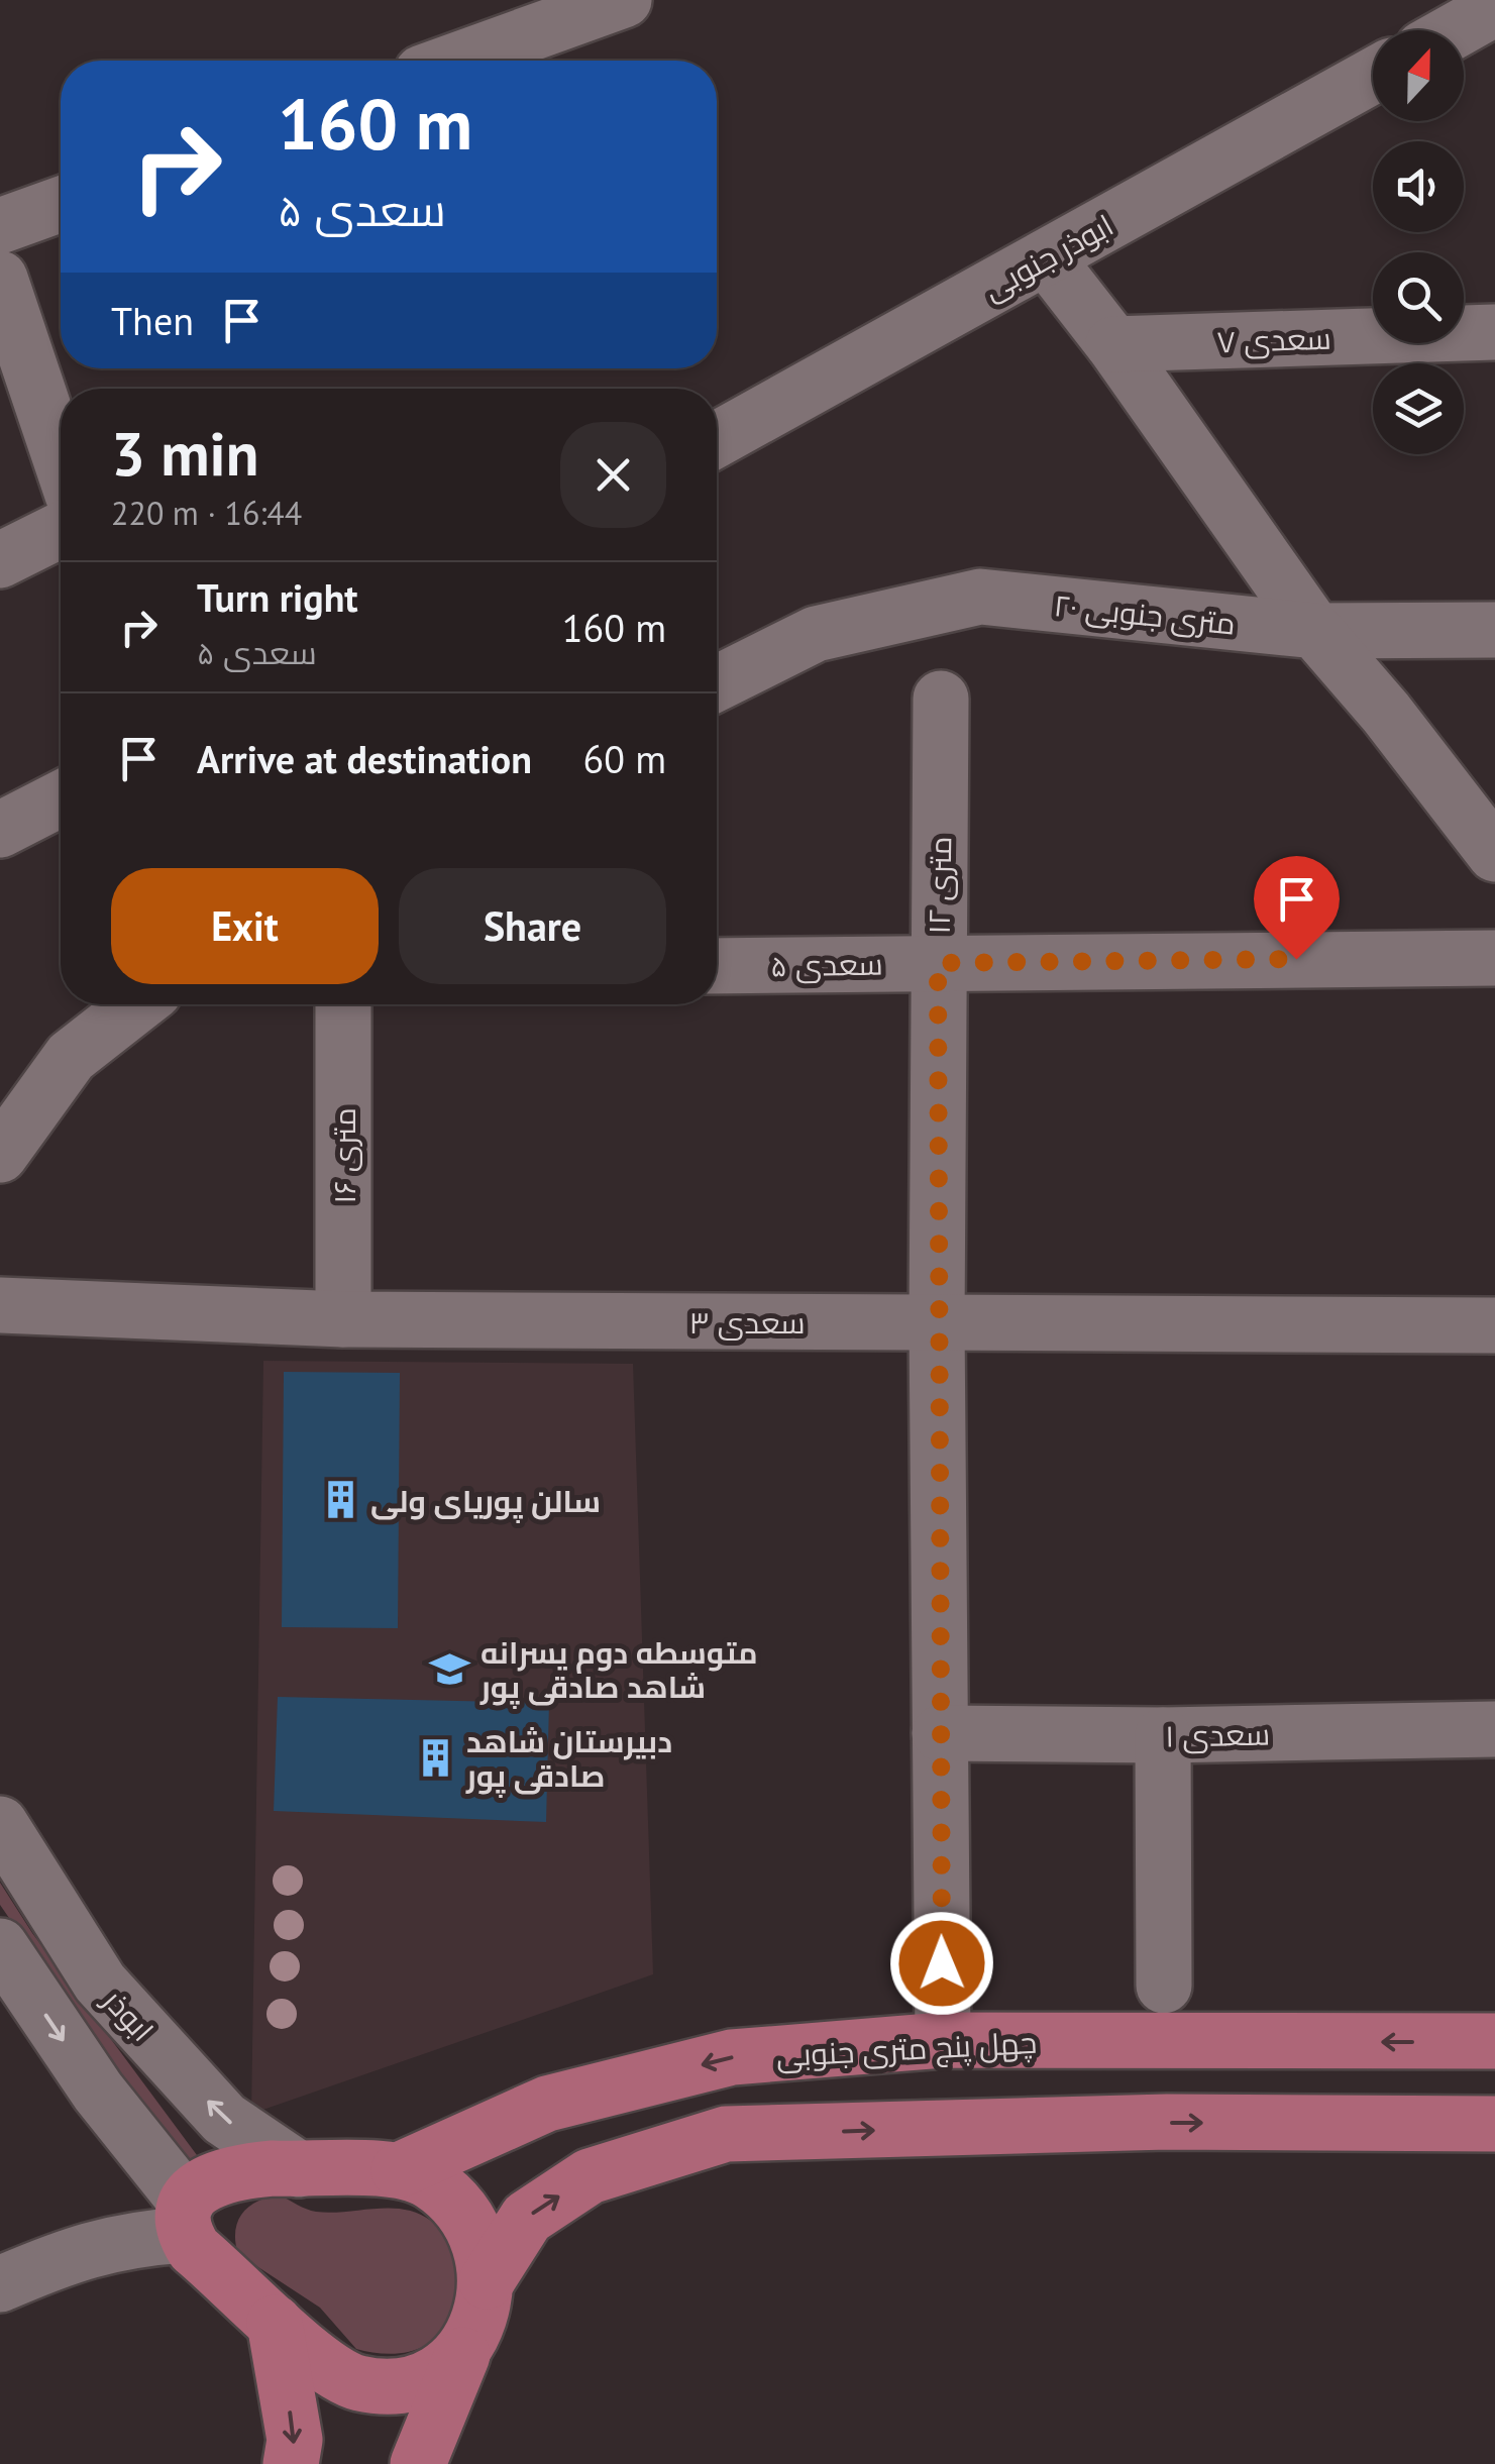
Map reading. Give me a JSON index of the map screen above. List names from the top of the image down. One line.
{"streets":{"main road":["چهل پنج متری جنوبی"],"street":["ابوذر جنوبی","سعدی ۷","۲۰ متری جنوبی","۱۲ متری","سعدی ۵","۱۶ متری","سعدی ۳","سعدی ۱","ابوذر"]},"crossings":[["۱۲ متری","سعدی ۵"],["۱۲ متری","سعدی ۳"],["۱۲ متری","سعدی ۱"],["۱۲ متری","چهل پنج متری جنوبی"],["۱۶ متری","سعدی ۳"],["ابوذر","چهل پنج متری جنوبی"]],"places":{"building":["سالن پوریای ولی","دبیرستان شاهد صادقی پور"],"school or university":["متوسطه دوم پسرانه شاهد صادقی پور"]},"north":"top","page":{"turn":["160 m","سعدی ۵"],"then":"Then","heading":["3 min","220 m · 16:44"],"list":[{"name":"Turn right","note":"سعدی ۵","value":"160 m"},{"name":"Arrive at destination","value":"60 m"}],"buttons":["Exit","Share"]}}
